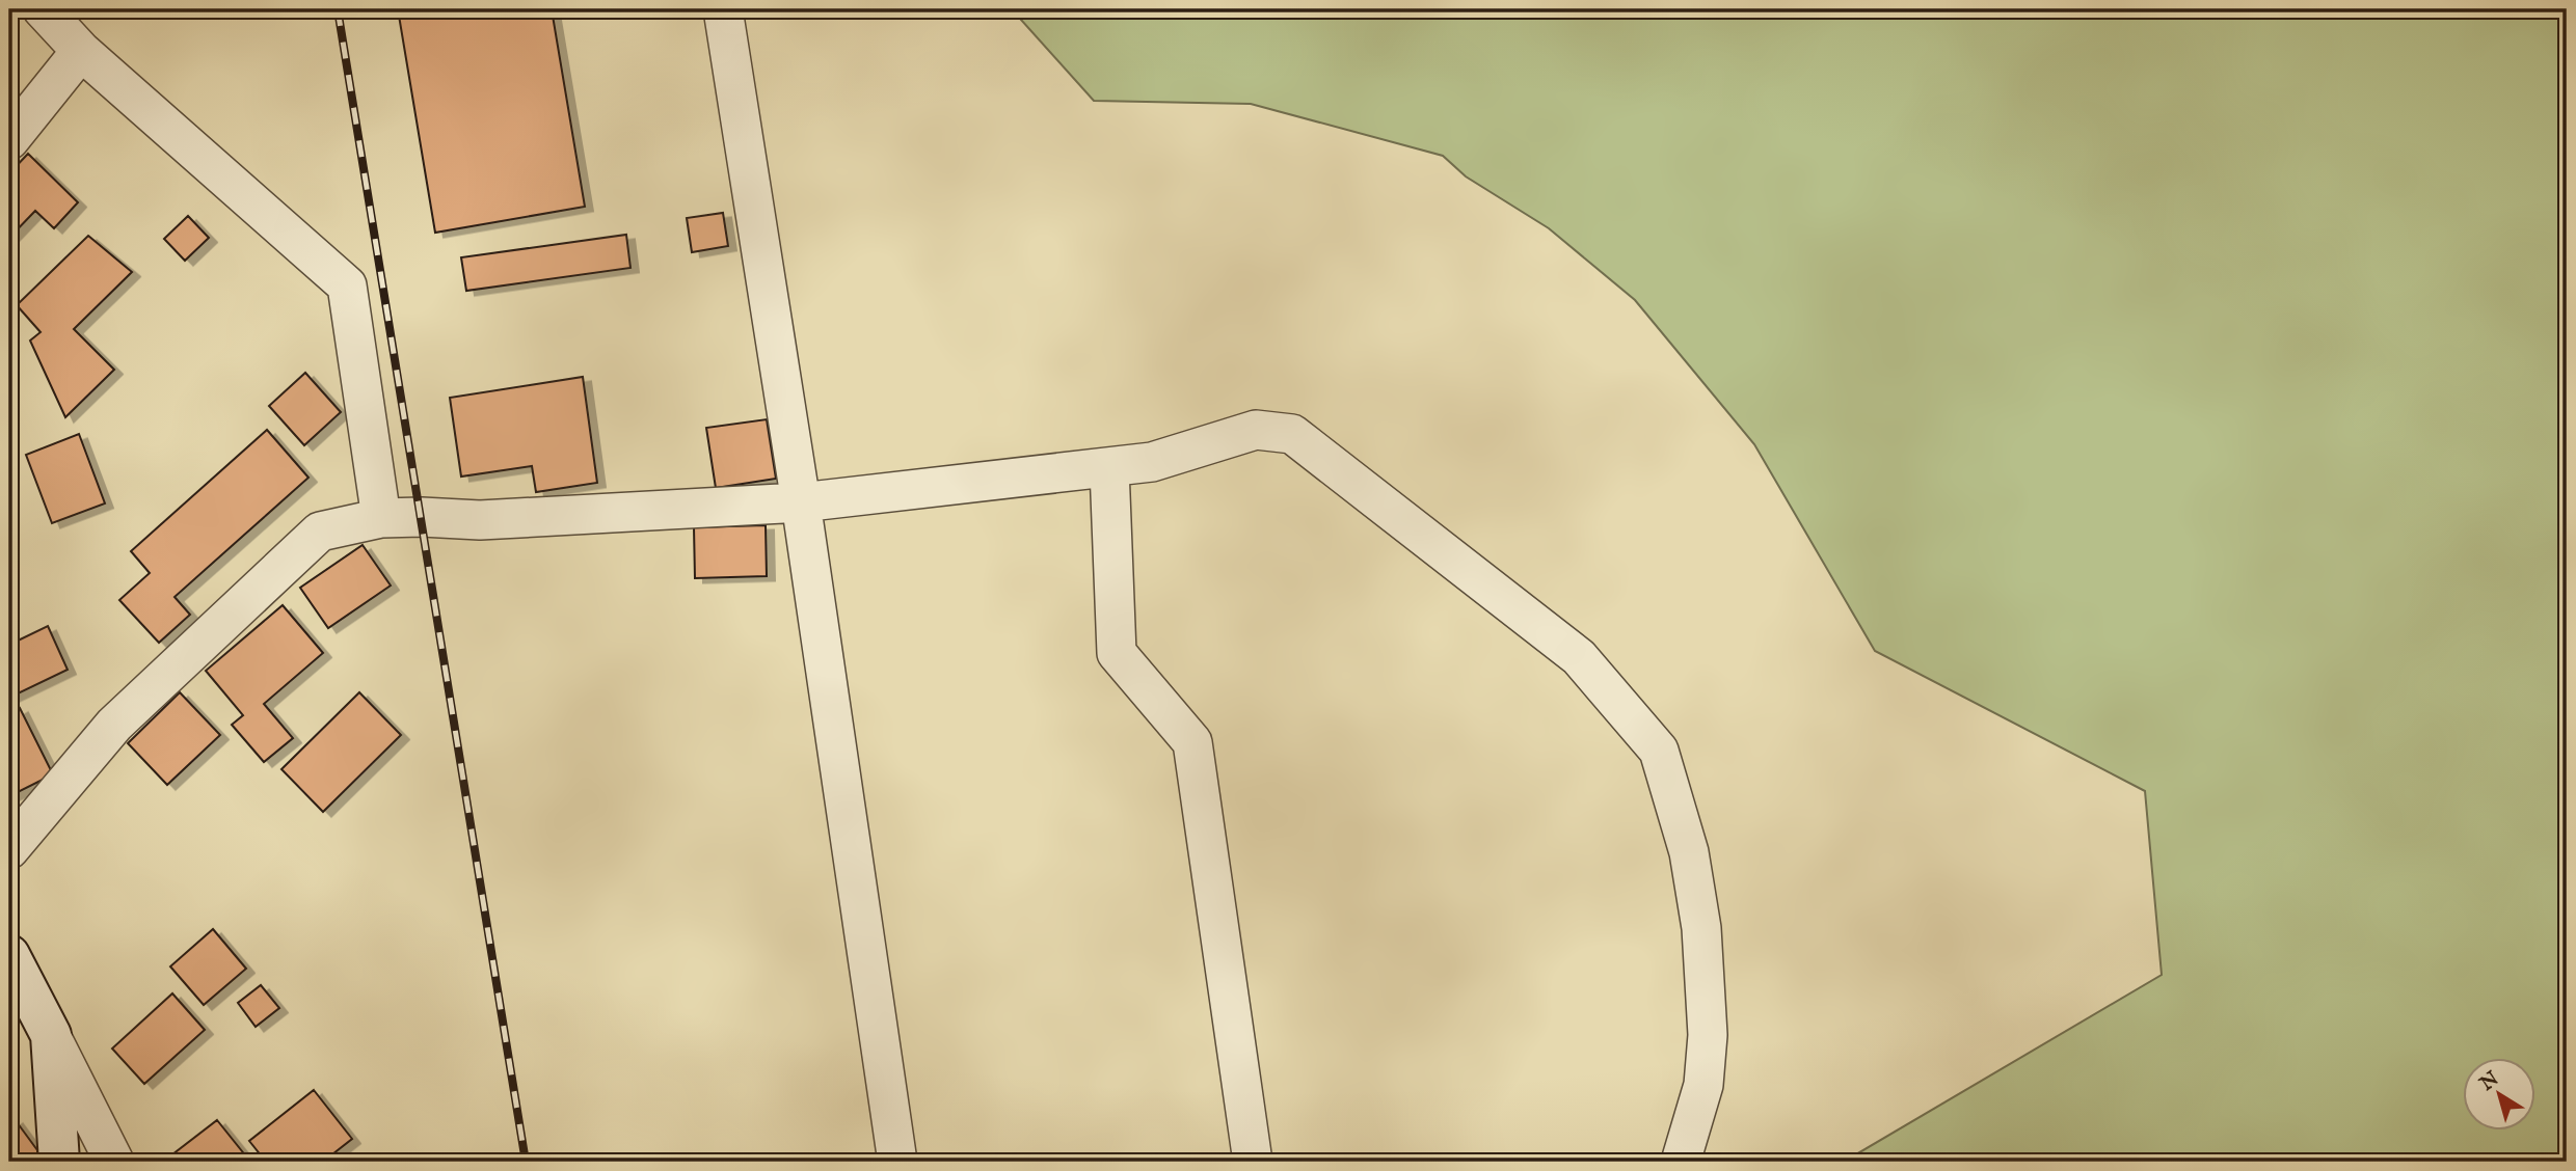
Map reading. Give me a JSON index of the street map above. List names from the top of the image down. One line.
{"north":"top left"}
